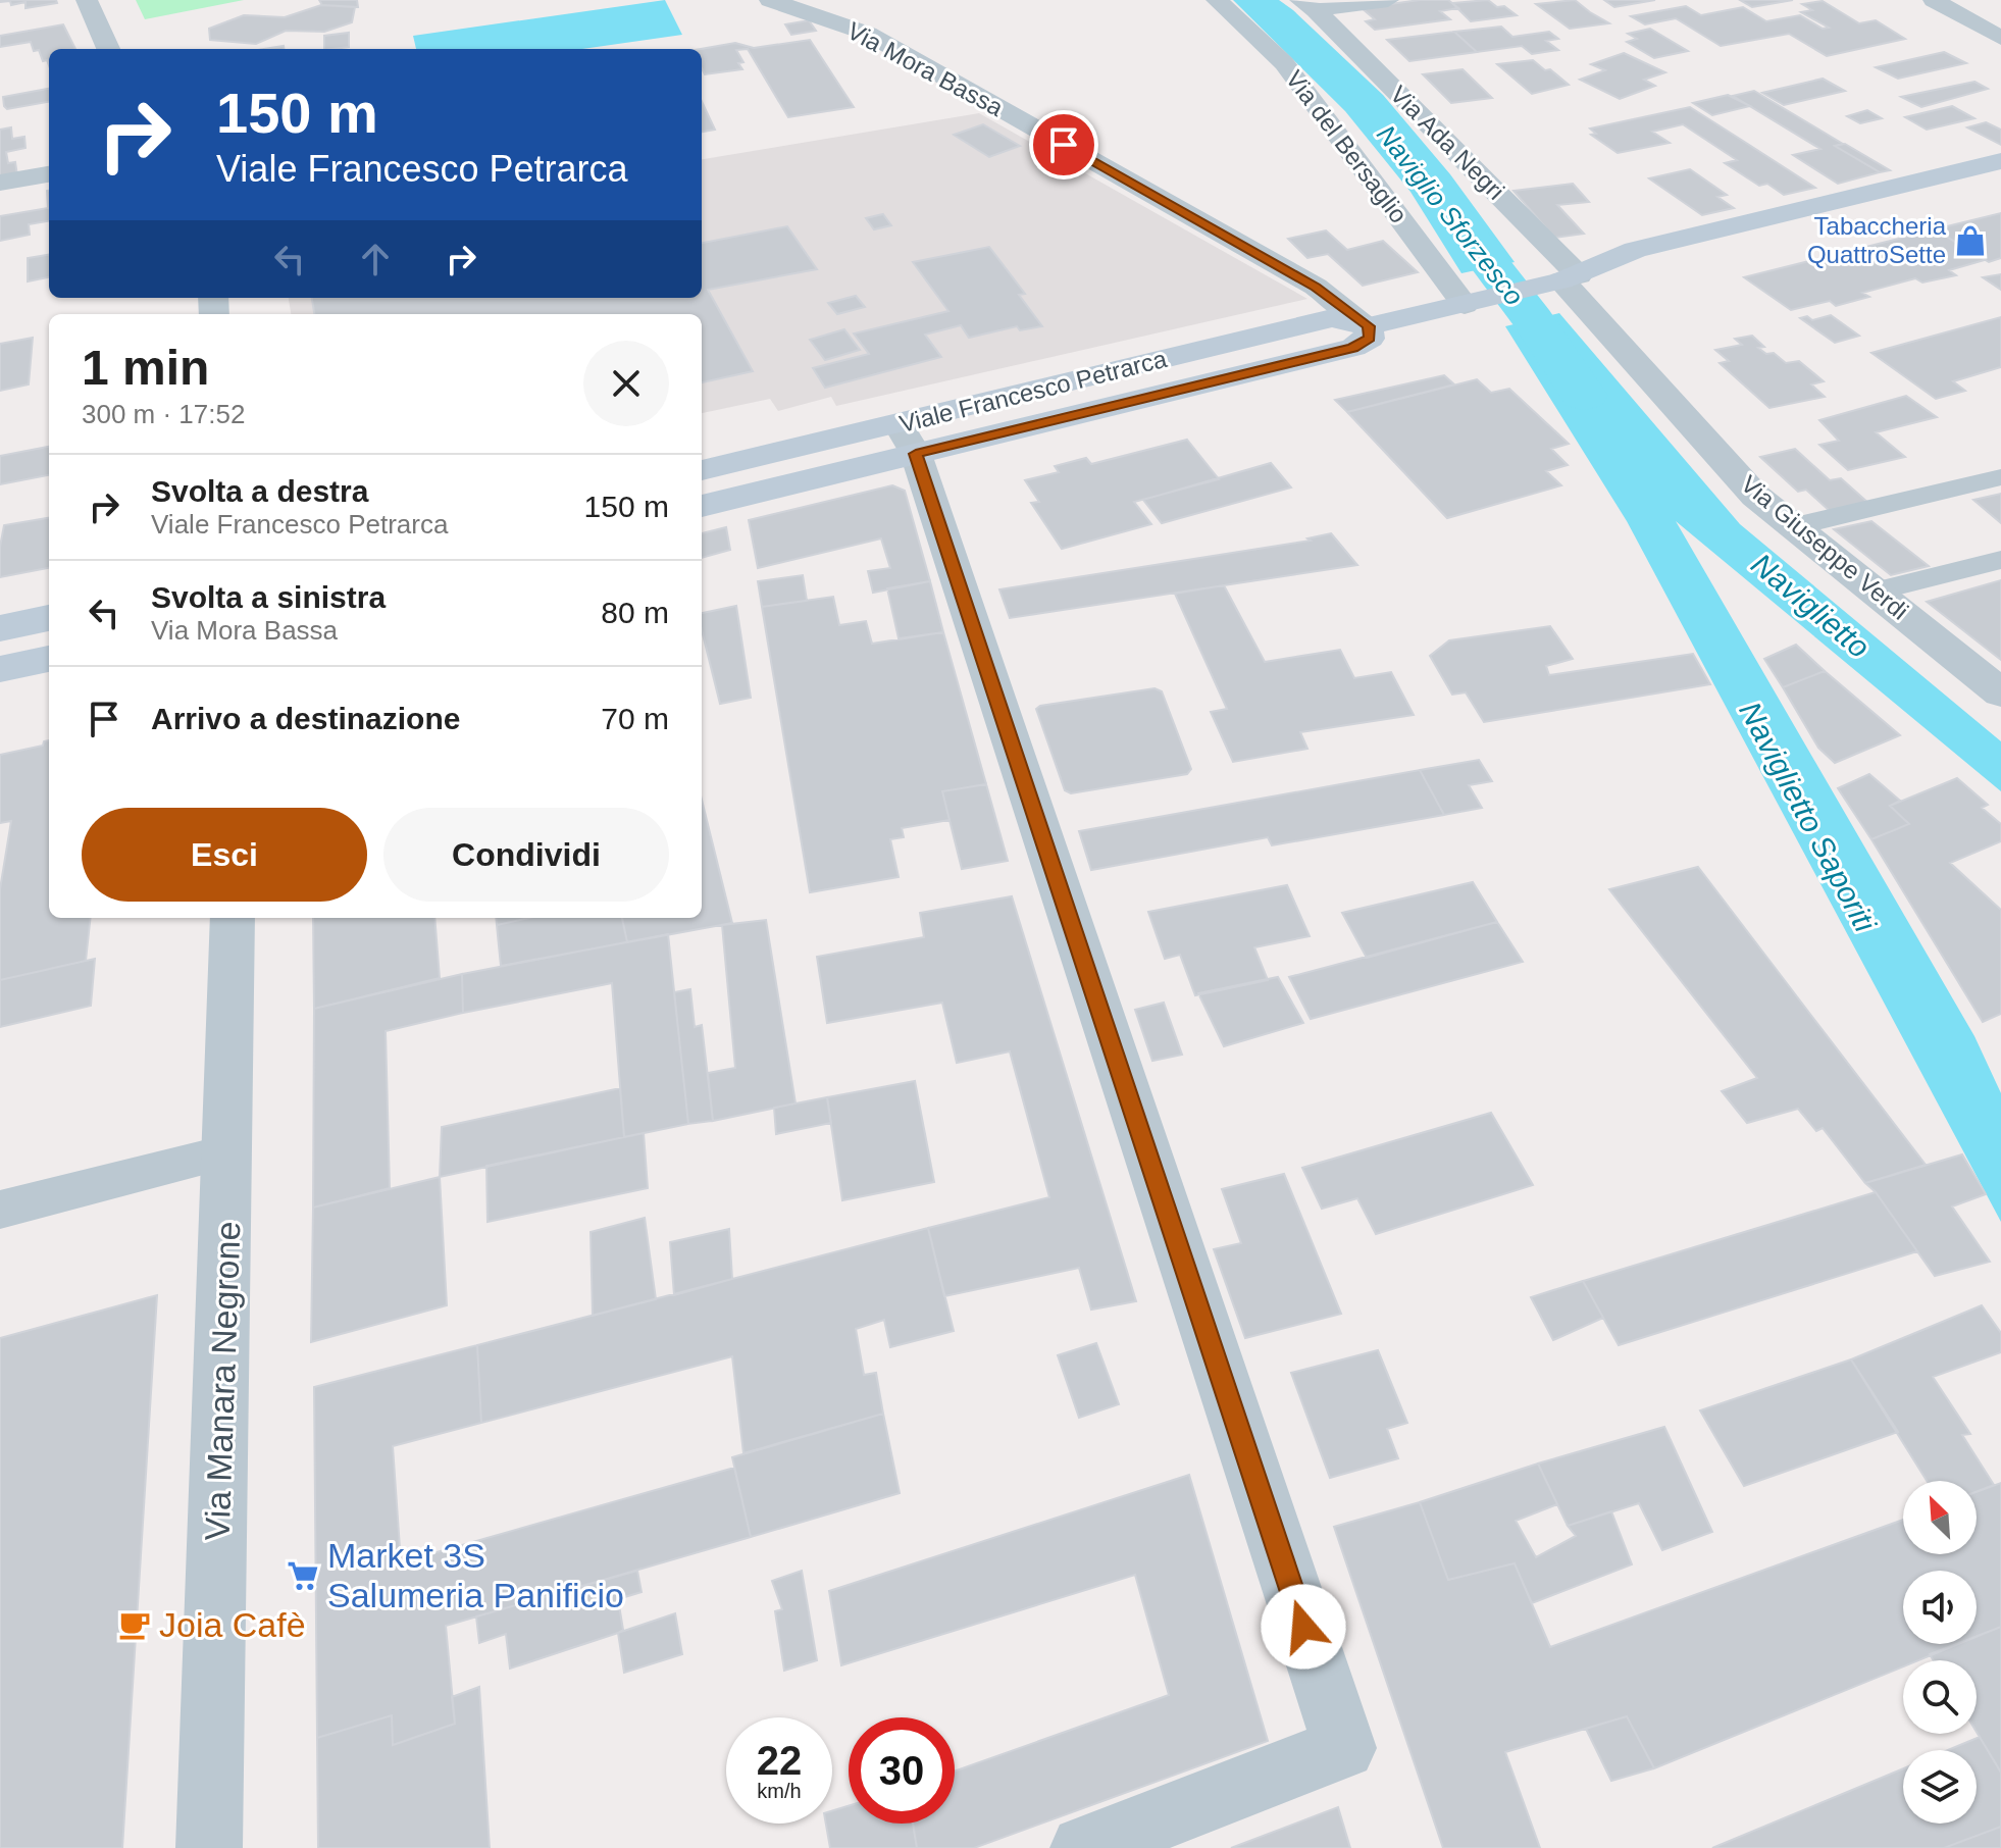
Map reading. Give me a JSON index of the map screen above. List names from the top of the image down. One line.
{"streets":{"main road":["Viale Francesco Petrarca"],"street":["Via Mora Bassa","Via Ada Negri","Via del Bersaglio","Via Giuseppe Verdi","Via Manara Negrone"]},"crossings":[["Via Mora Bassa","Viale Francesco Petrarca"],["Via Ada Negri","Via Giuseppe Verdi"]],"water":["Naviglio Sforzesco","Naviglietto","Naviglietto Saporiti"],"places":{"shop":["Tabaccheria QuattroSette"],"supermarket":["Market 3S Salumeria Panificio"],"cafe":["Joia Cafè"]},"north":"top left","page":{"turn":["150 m","Viale Francesco Petrarca"],"heading":["1 min","300 m · 17:52"],"list":[{"name":"Svolta a destra","note":"Viale Francesco Petrarca","value":"150 m"},{"name":"Svolta a sinistra","note":"Via Mora Bassa","value":"80 m"},{"name":"Arrivo a destinazione","value":"70 m"}],"buttons":["Esci","Condividi"],"speed":"22 km/h","limit":"30"}}
